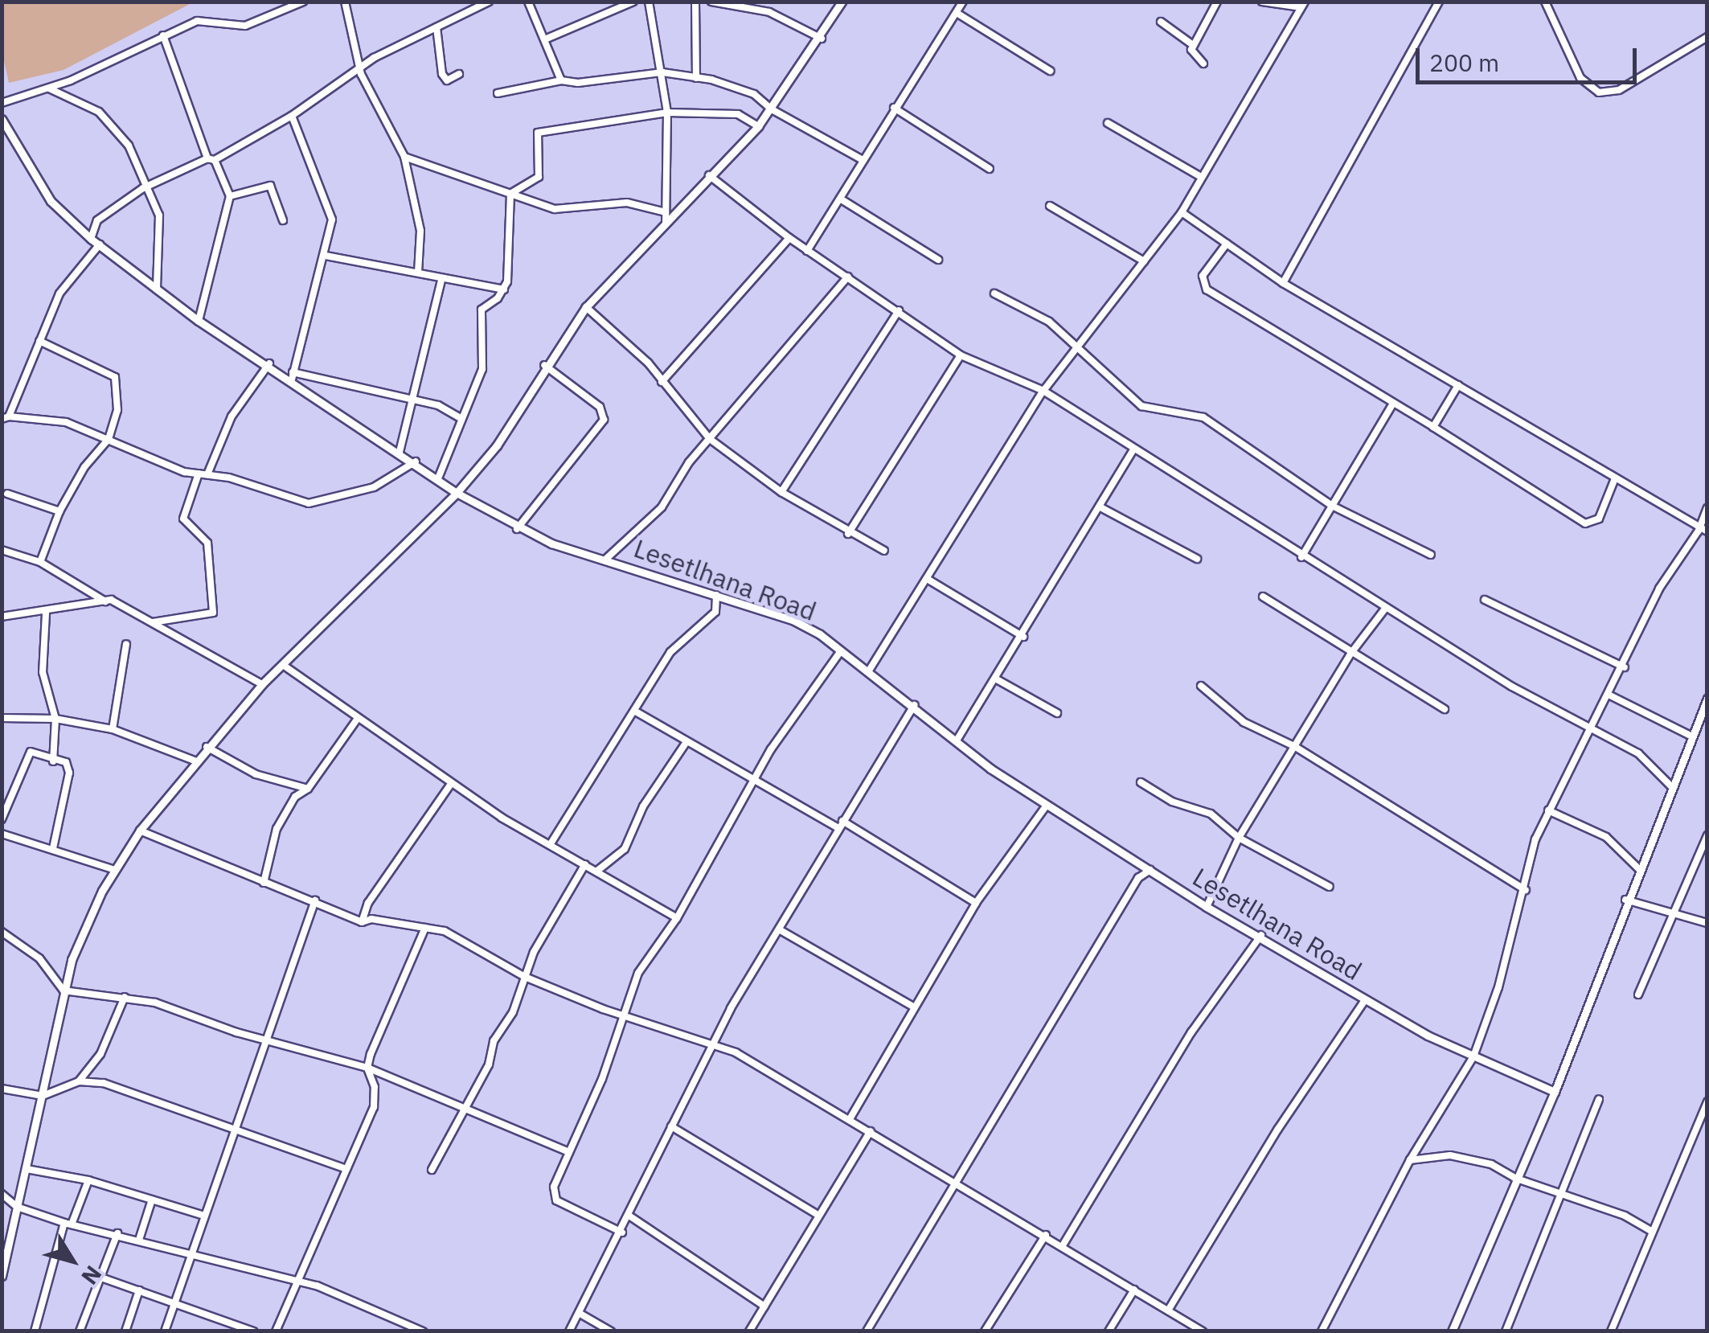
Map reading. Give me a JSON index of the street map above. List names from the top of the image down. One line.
{"streets":{"street":["Lesetlhana Road"]},"scale_bar":"200 m","north":"bottom right"}
